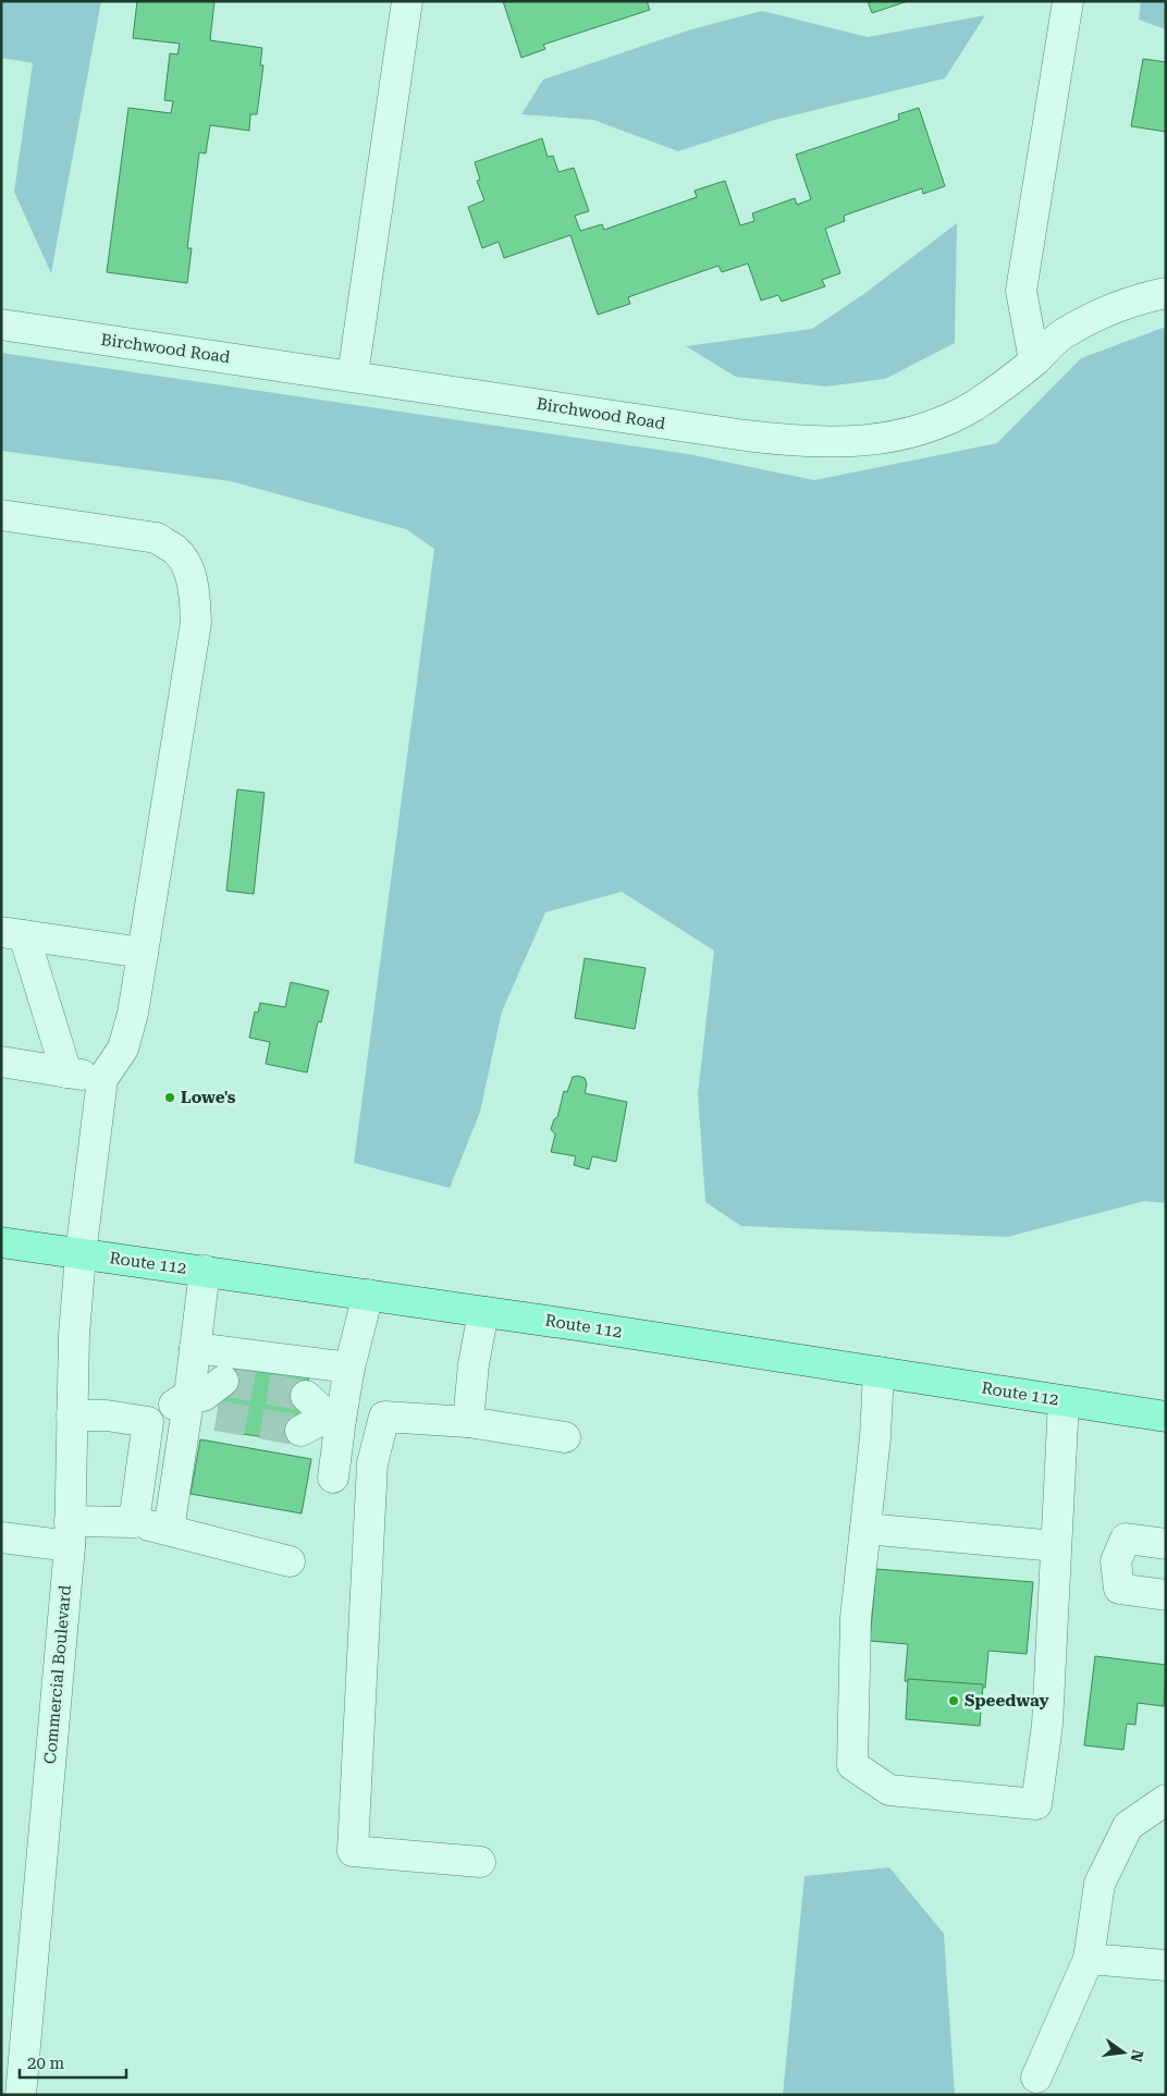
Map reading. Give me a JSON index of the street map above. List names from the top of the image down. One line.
{"streets":{"main road":["Route 112"],"street":["Birchwood Road","Commercial Boulevard"]},"crossings":[["Route 112","Commercial Boulevard"]],"places":["Lowe's","Speedway"],"scale_bar":"20 m","north":"right"}
